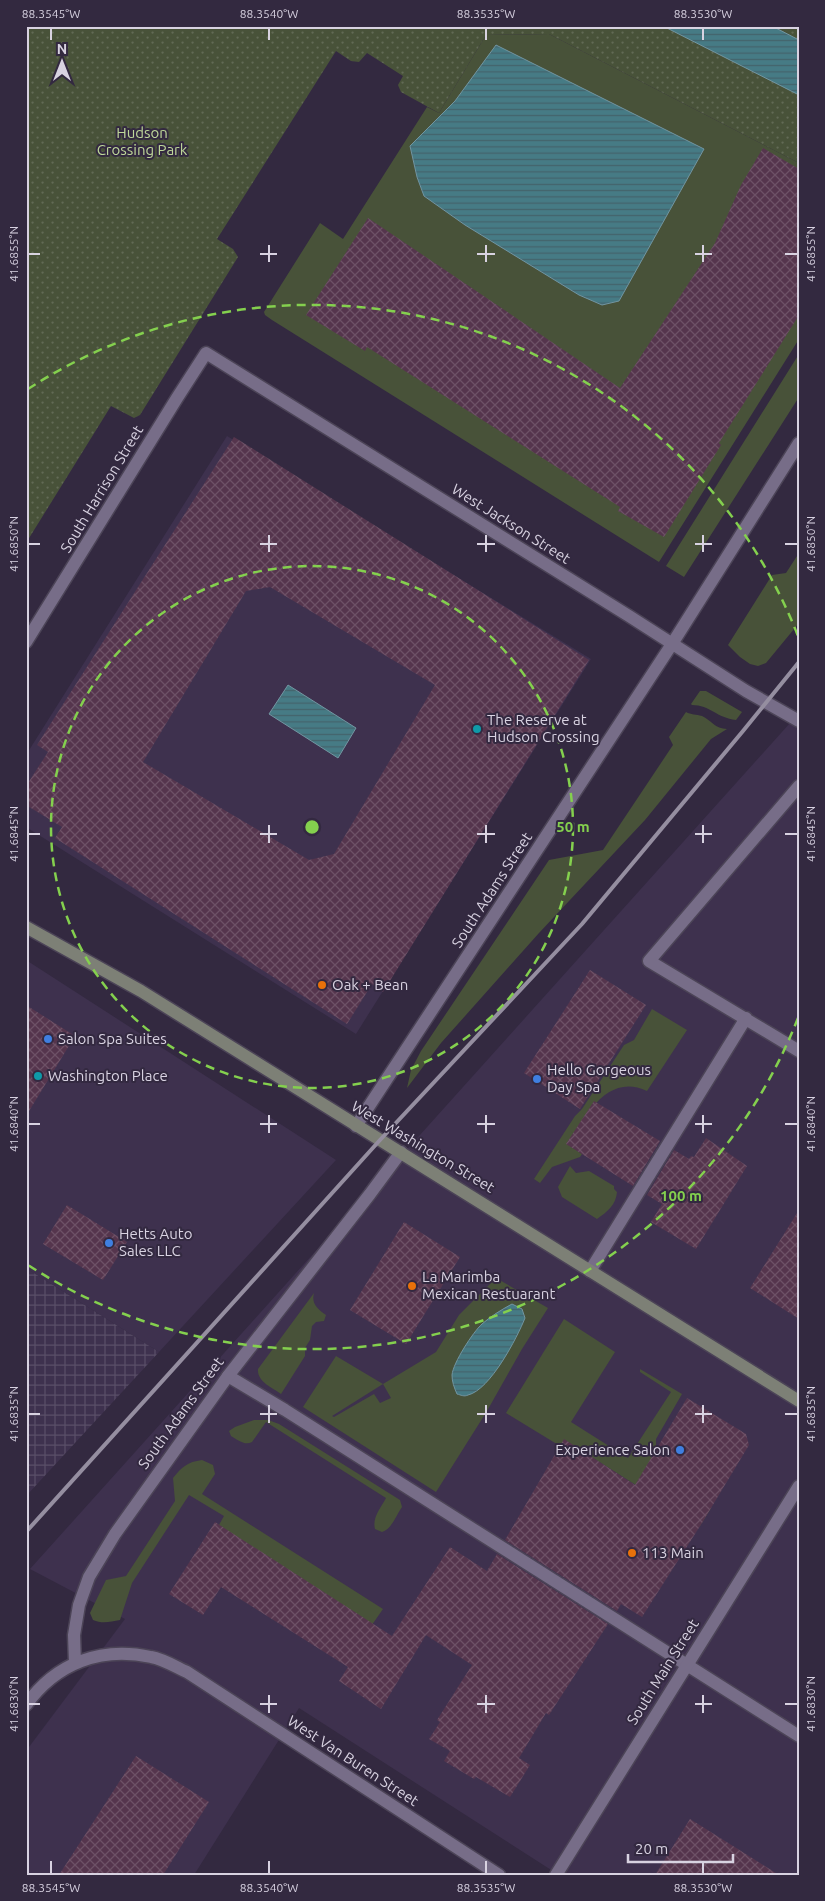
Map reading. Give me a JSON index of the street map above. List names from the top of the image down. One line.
{"streets":{"main road":["West Washington Street"],"street":["South Harrison Street","West Jackson Street","South Adams Street","South Main Street","West Van Buren Street"]},"crossings":[["South Harrison Street","West Jackson Street"],["West Jackson Street","South Adams Street"],["South Adams Street","West Washington Street"],["South Adams Street","West Van Buren Street"]],"parks":["Hudson Crossing Park"],"places":["The Reserve at Hudson Crossing","Oak + Bean","Salon Spa Suites","Washington Place","Hello Gorgeous Day Spa","Hetts Auto Sales LLC","La Marimba Mexican Restuarant","Experience Salon","113 Main"],"scale_bar":"20 m","north":"top","coordinates":["88.3545°W","88.3540°W","88.3535°W","88.3530°W","41.6855°N","41.6850°N","41.6845°N","41.6840°N","41.6835°N","41.6830°N"],"rings":["50 m","100 m"]}
